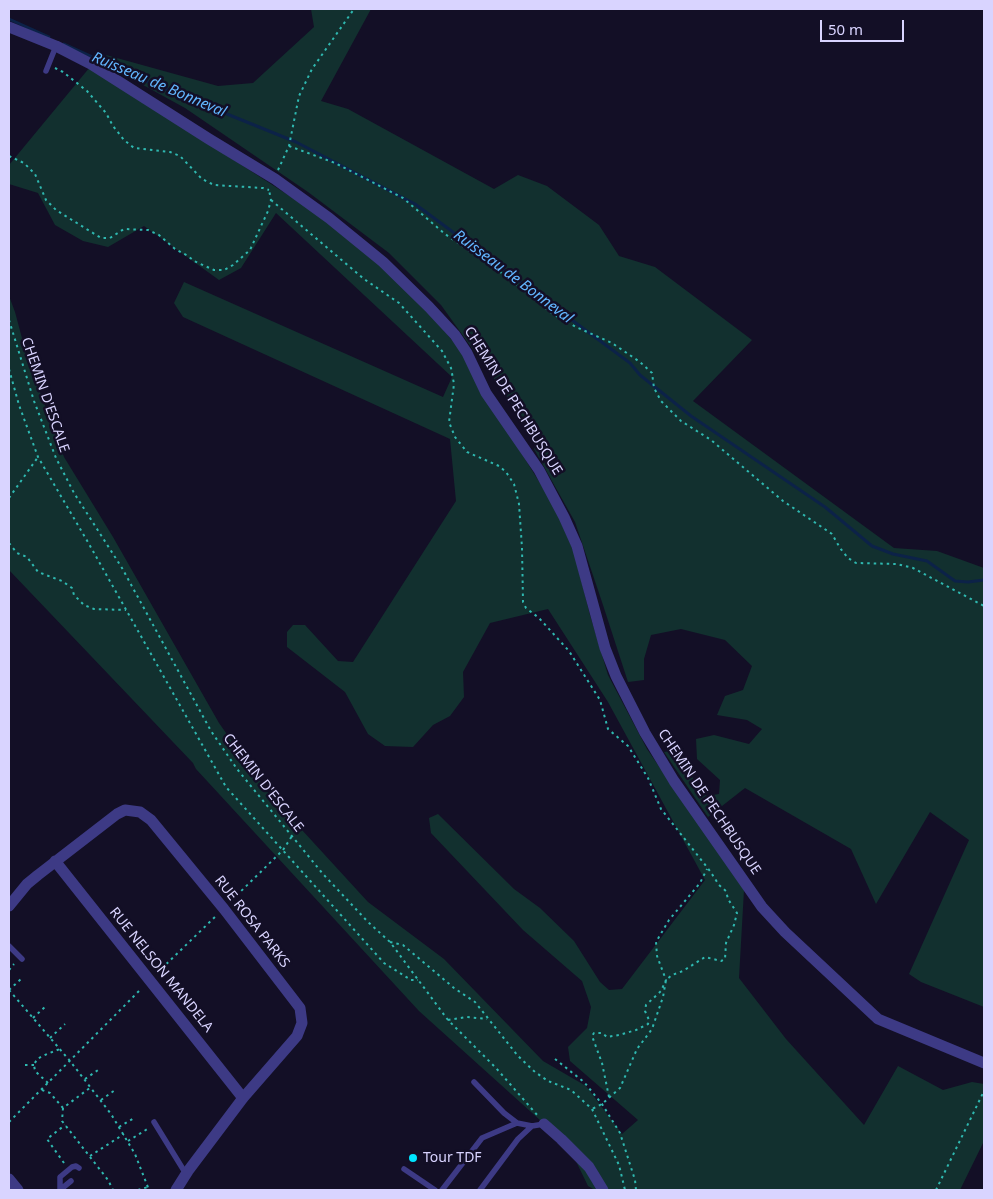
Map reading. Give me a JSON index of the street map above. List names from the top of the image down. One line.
{"streets":{"street":["CHEMIN DE PECHBUSQUE","RUE ROSA PARKS","RUE NELSON MANDELA"],"path":["CHEMIN D'ESCALE"]},"crossings":[["RUE ROSA PARKS","RUE NELSON MANDELA"]],"water":["Ruisseau de Bonneval"],"places":["Tour TDF"],"scale_bar":"50 m"}
